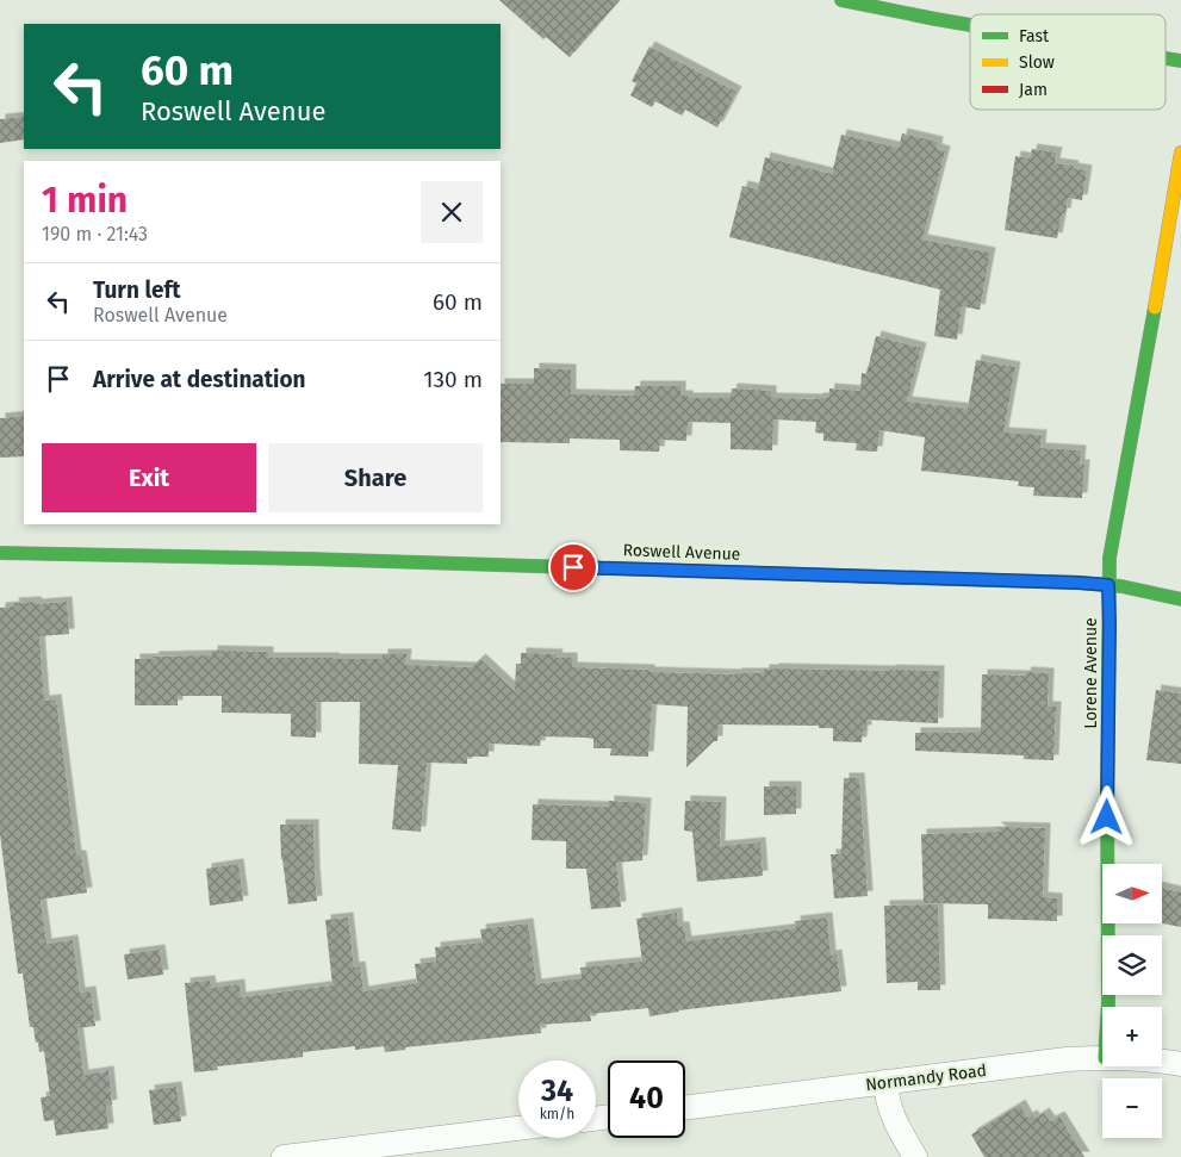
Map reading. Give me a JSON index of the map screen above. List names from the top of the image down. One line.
{"streets":{"street":["Roswell Avenue","Lorene Avenue","Normandy Road"]},"crossings":[["Roswell Avenue","Lorene Avenue"]],"legend":["Fast","Slow","Jam"],"north":"right","page":{"turn":["60 m","Roswell Avenue"],"heading":["1 min","190 m · 21:43"],"list":[{"name":"Turn left","note":"Roswell Avenue","value":"60 m"},{"name":"Arrive at destination","value":"130 m"}],"buttons":["Exit","Share"],"map_buttons":["+","−"],"speed":"34 km/h","limit":"40"}}
